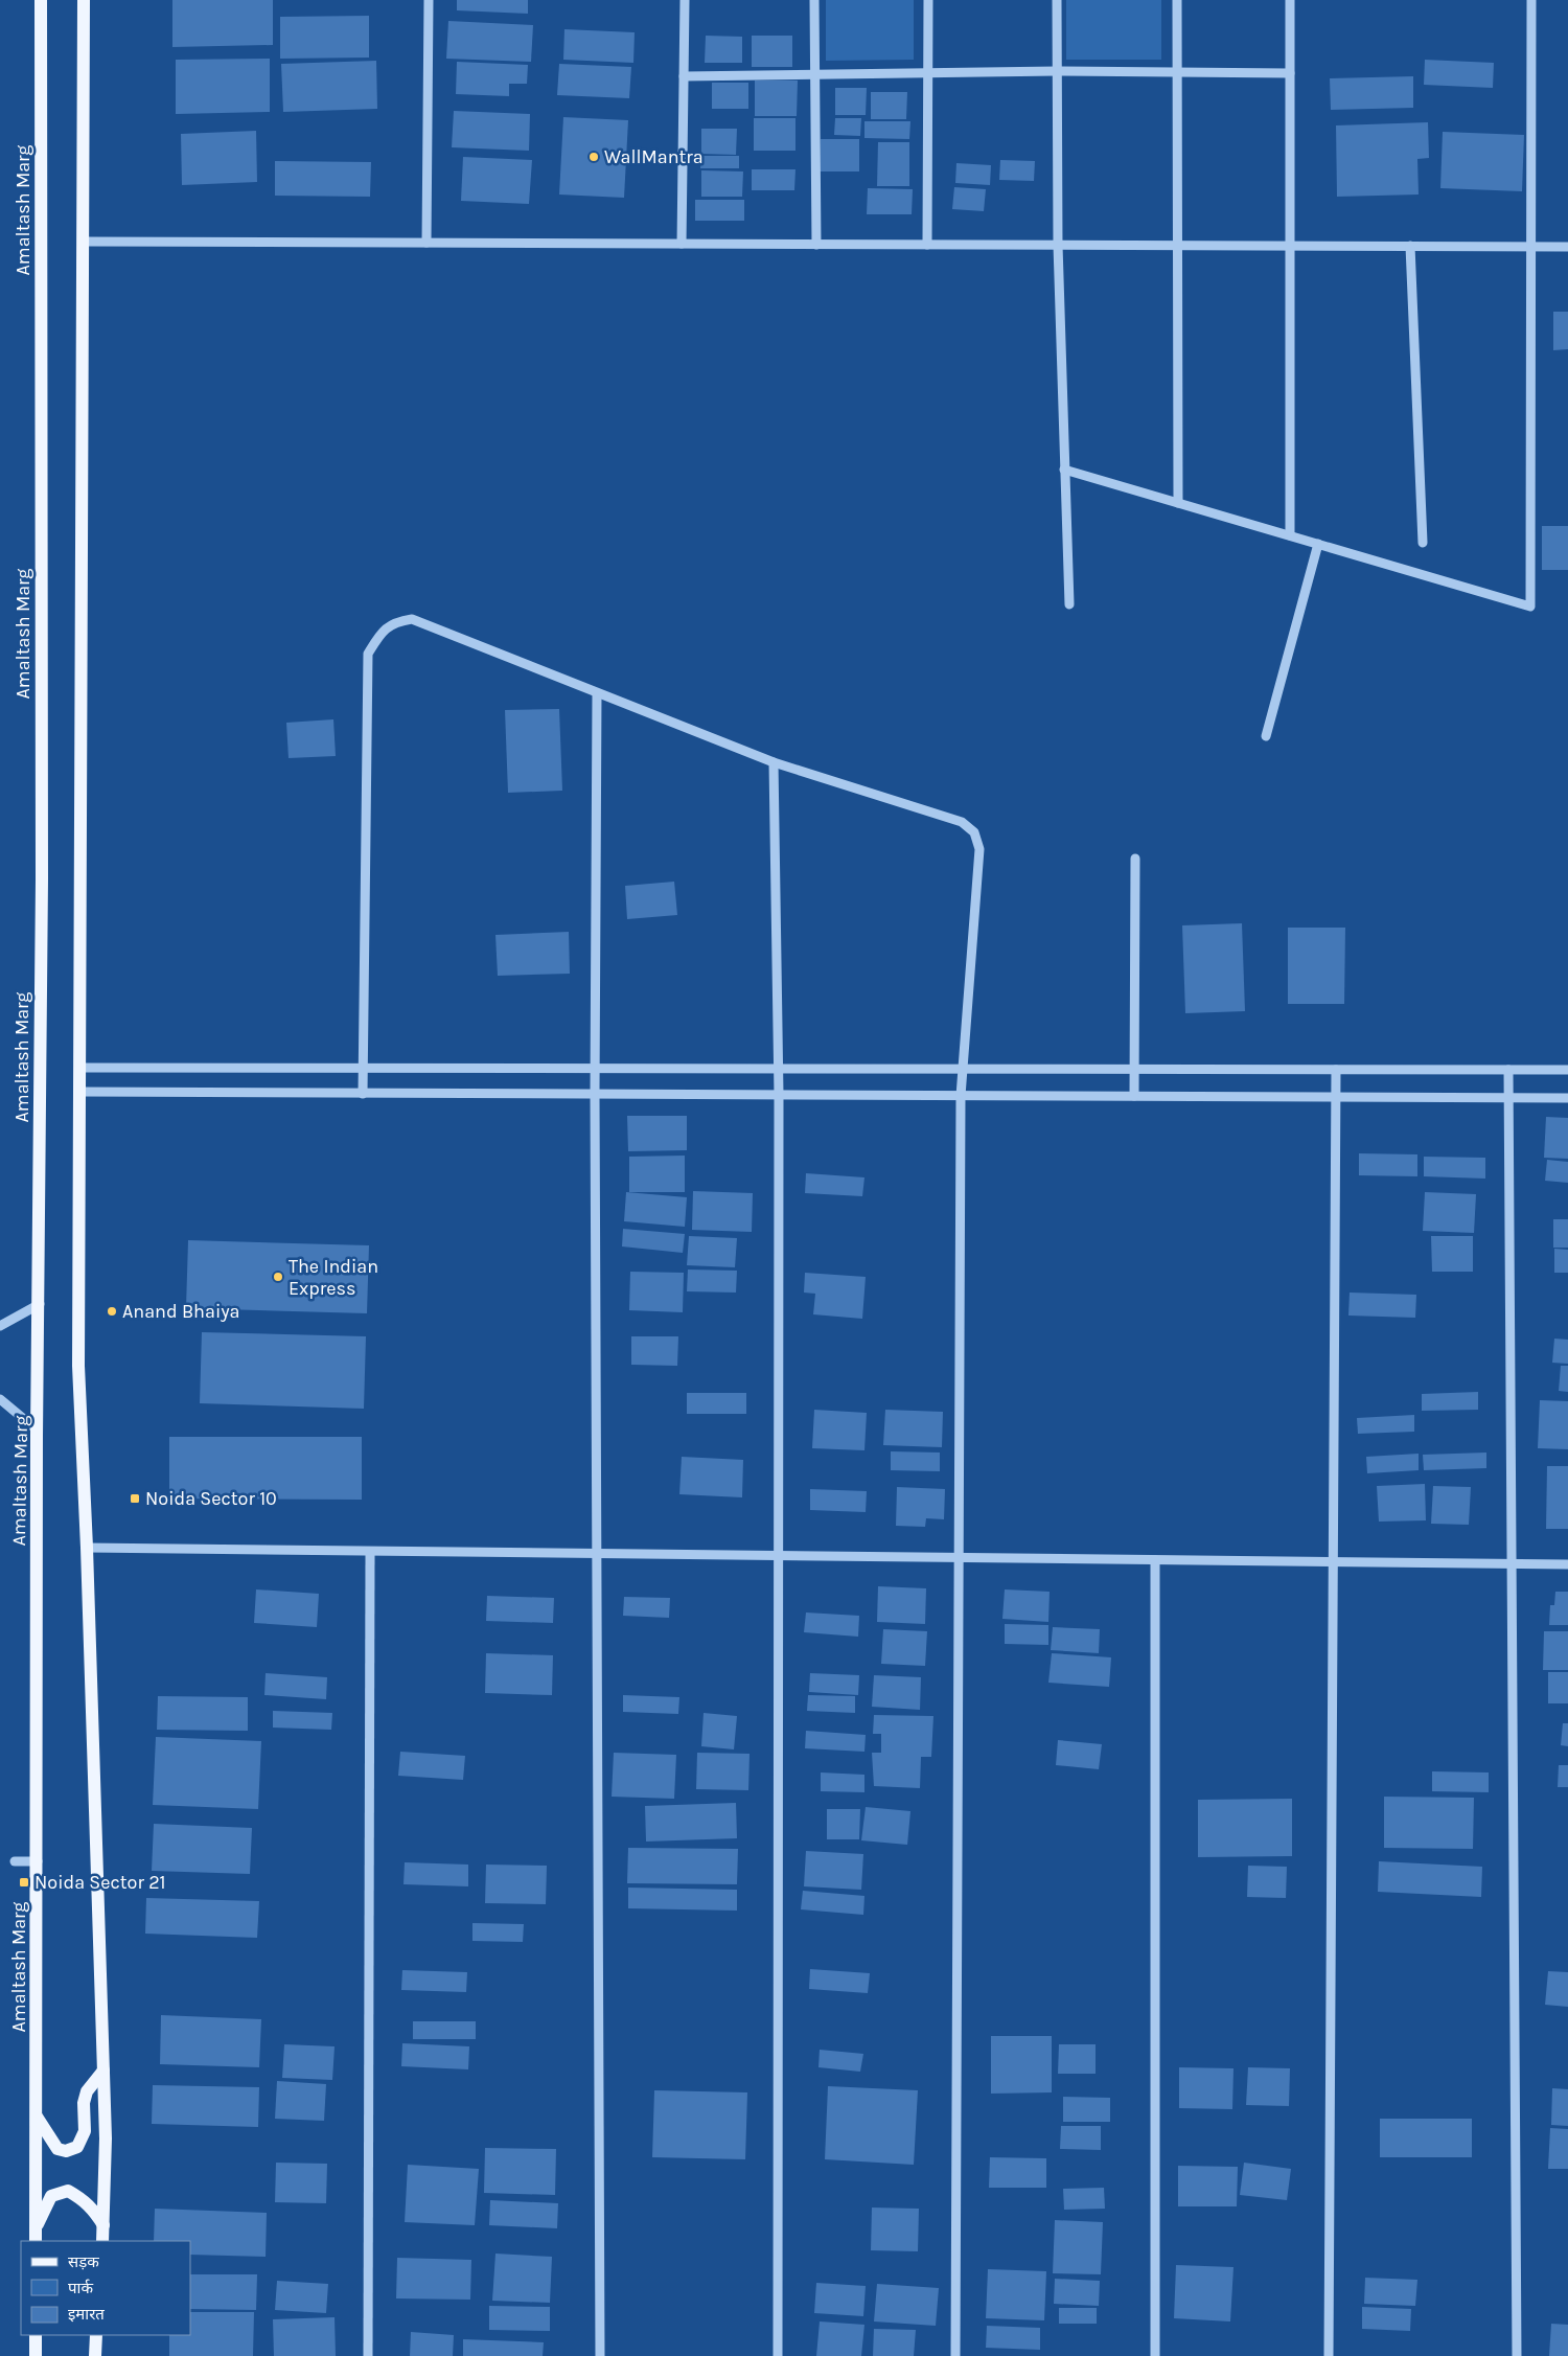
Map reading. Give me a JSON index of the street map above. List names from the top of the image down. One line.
{"streets":{"main road":["Amaltash Marg"]},"places":{"other":["WallMantra","The Indian Express","Anand Bhaiya"],"transit":["Noida Sector 10","Noida Sector 21"]},"legend":["सड़क","पार्क","इमारत"]}
